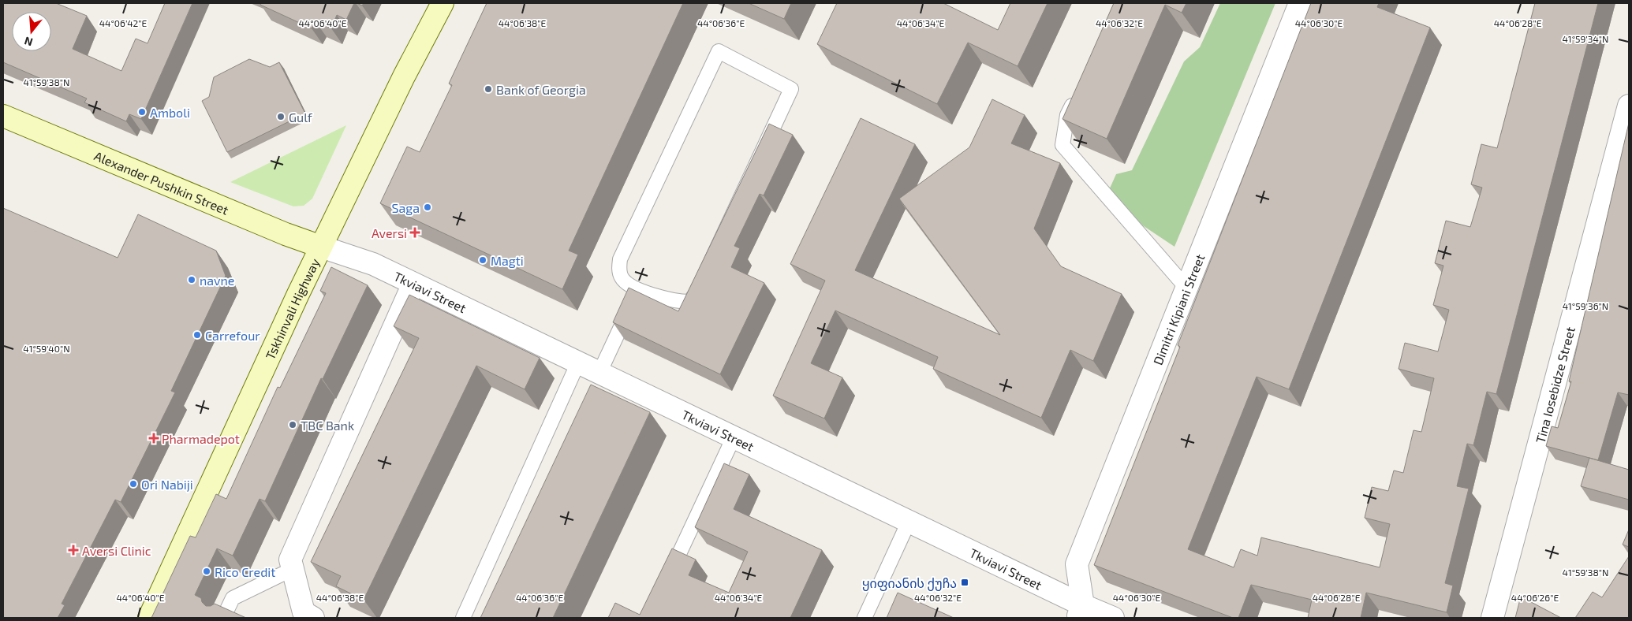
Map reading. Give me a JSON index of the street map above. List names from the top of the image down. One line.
{"streets":{"main road":["Alexander Pushkin Street","Tskhinvali Highway"],"street":["Tkviavi Street","Dimitri Kipiani Street","Tina Iosebidze Street"]},"crossings":[["Alexander Pushkin Street","Tkviavi Street"],["Alexander Pushkin Street","Tskhinvali Highway"],["Tkviavi Street","Tskhinvali Highway"],["Tkviavi Street","Dimitri Kipiani Street"]],"places":{"other":["Bank of Georgia","Amboli","Gulf","Saga","Magti","navne","Carrefour","TBC Bank","Ori Nabiji","Rico Credit"],"health":["Aversi","Pharmadepot","Aversi Clinic"],"transit":["ყიფიანის ქუჩა"]},"north":"bottom","coordinates":["44°06'42\"E","44°06'40\"E","44°06'38\"E","44°06'36\"E","44°06'34\"E","44°06'32\"E","44°06'30\"E","44°06'28\"E","41°59'34\"N","41°59'38\"N","41°59'36\"N","41°59'40\"N","44°06'26\"E"]}
